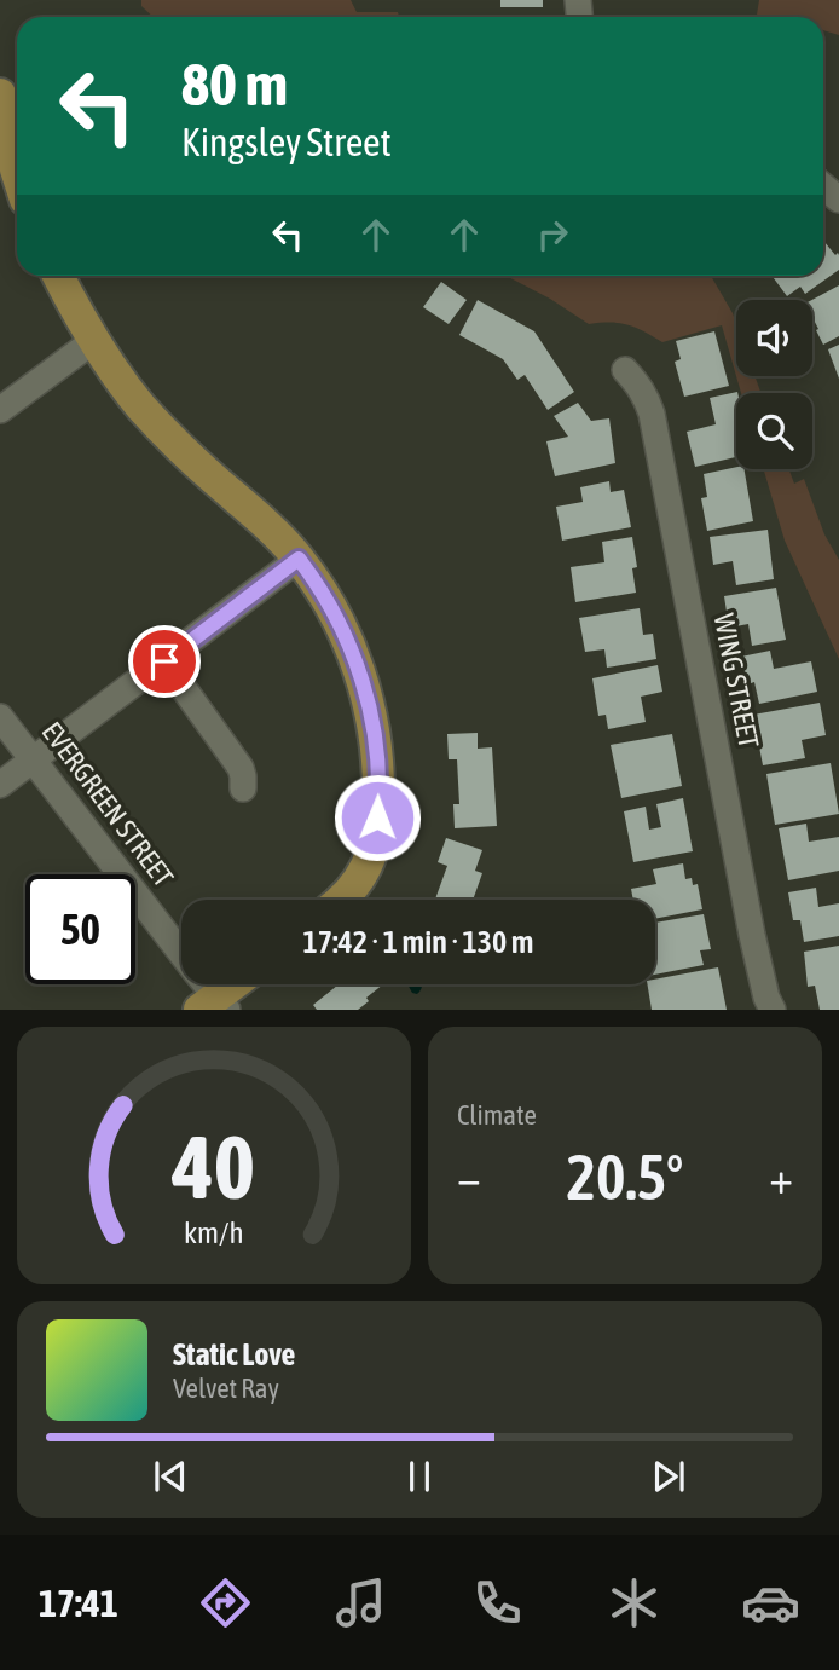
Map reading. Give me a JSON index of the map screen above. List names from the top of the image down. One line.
{"streets":{"street":["WING STREET","EVERGREEN STREET"]},"page":{"turn":["80 m","Kingsley Street"],"limit":"50","trip":"17:42 · 1 min · 130 m","tile":"Climate","heat":["−","20.5°","+"],"song":["Static Love","Velvet Ray"],"tabs":"17:41","gauge":["40","km/h"]}}
